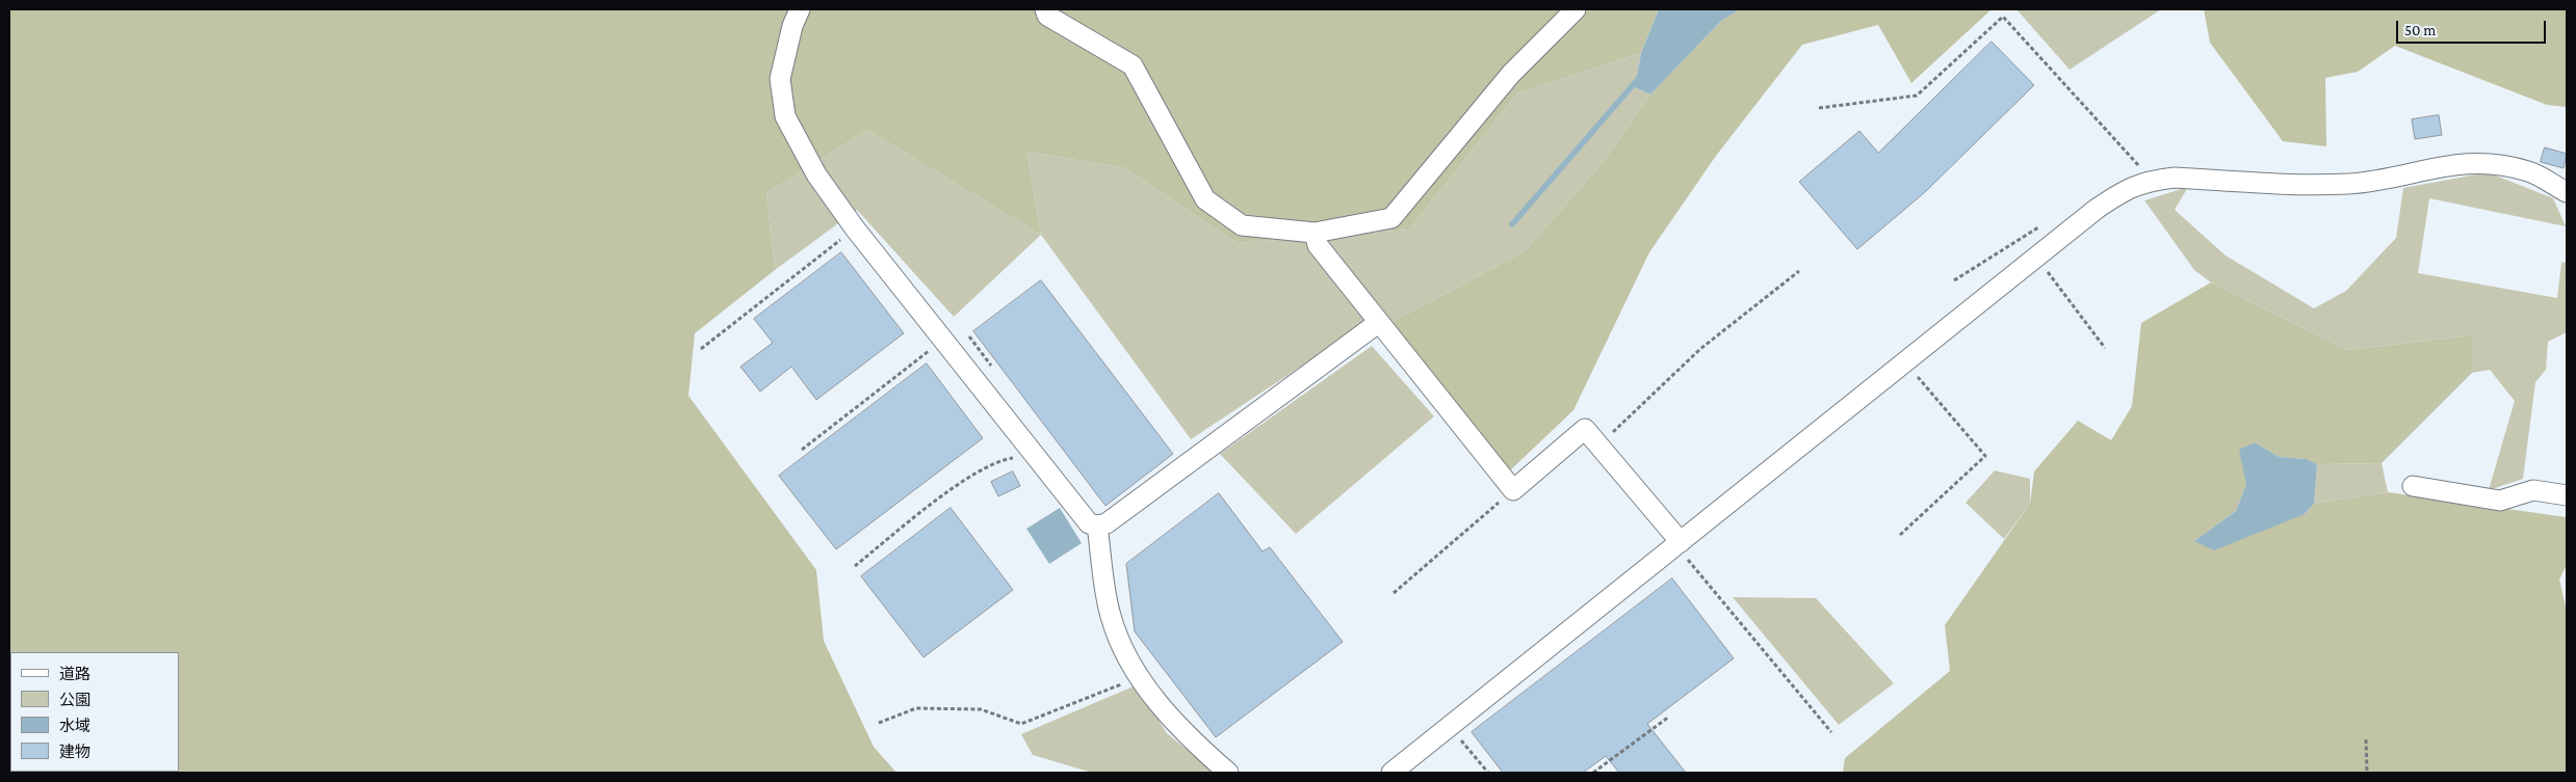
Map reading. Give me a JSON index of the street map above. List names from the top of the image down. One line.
{"legend":["道路","公園","水域","建物"],"scale_bar":"50 m"}
